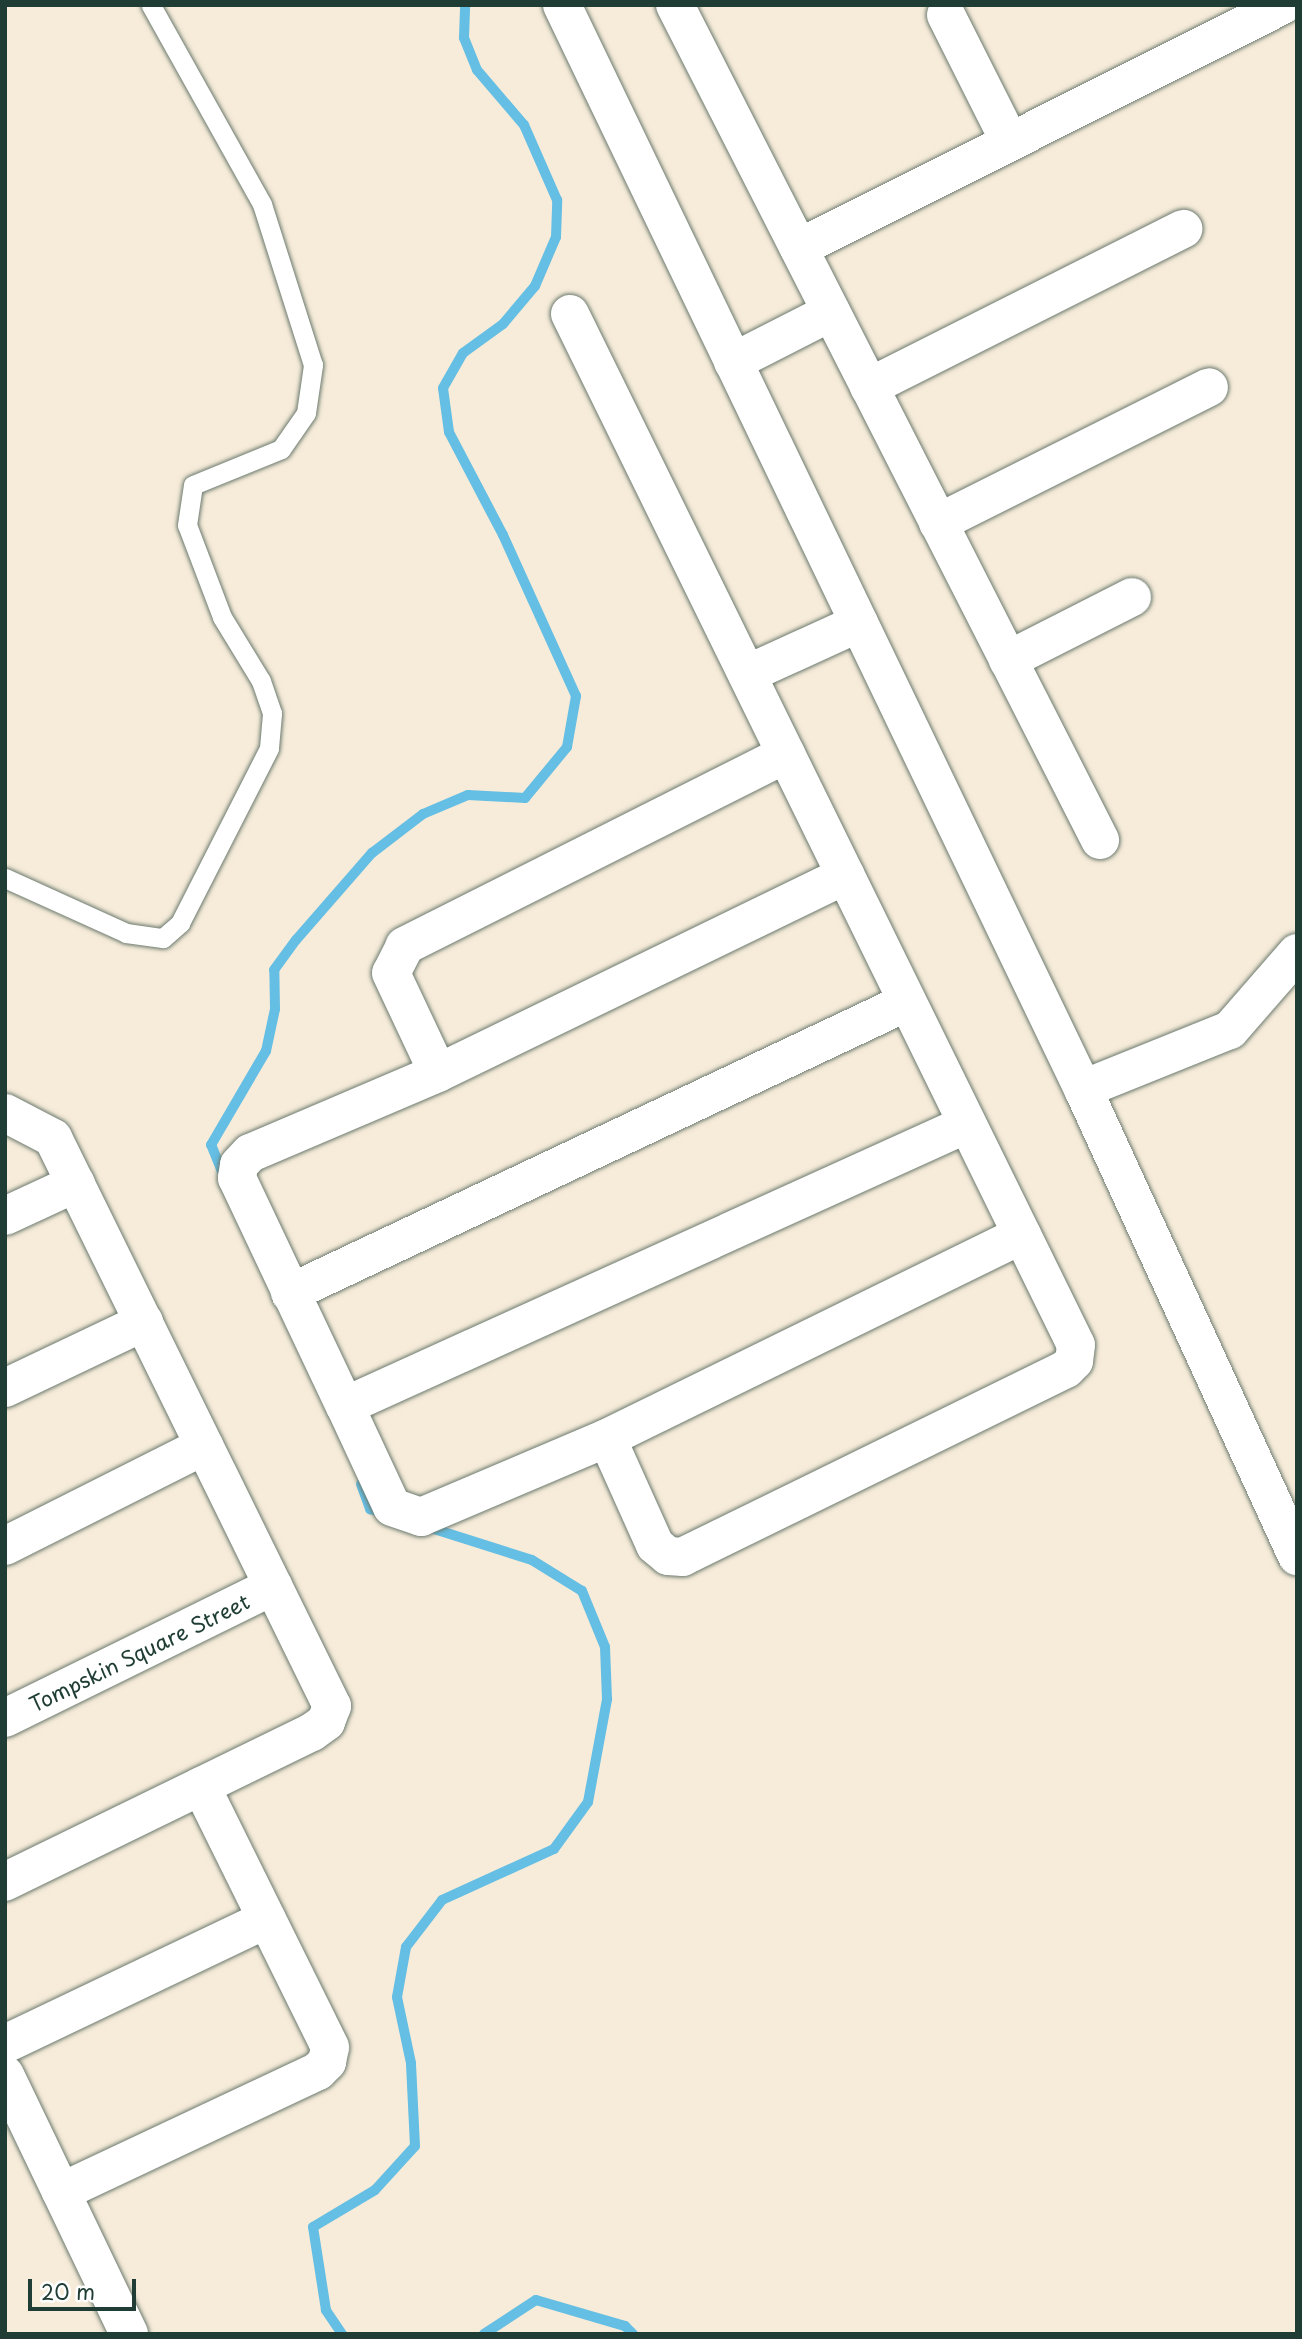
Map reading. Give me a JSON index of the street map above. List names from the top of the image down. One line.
{"streets":{"street":["Tompskin Square Street"]},"scale_bar":"20 m"}
